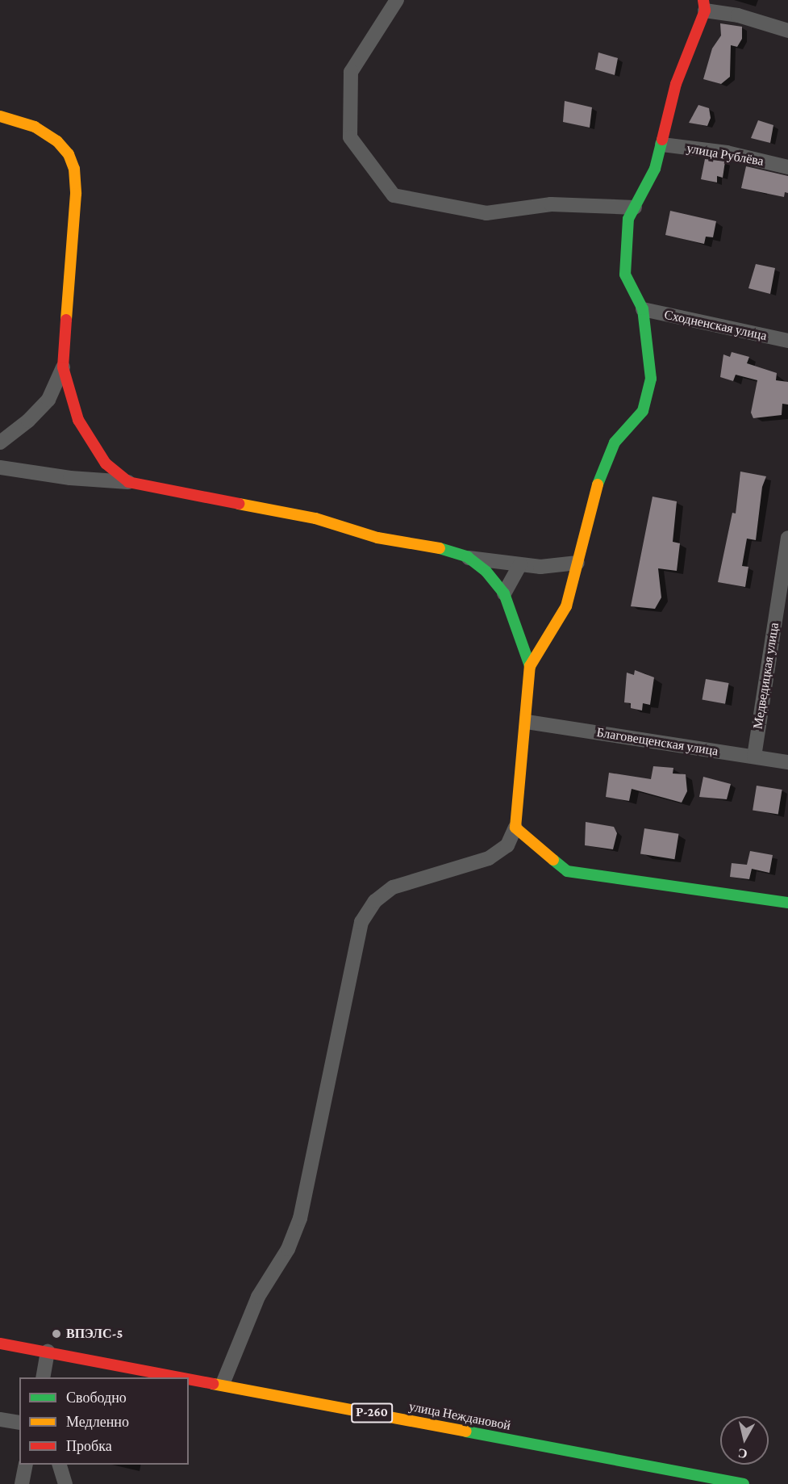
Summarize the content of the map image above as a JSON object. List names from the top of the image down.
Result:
{
  "streets": {
    "main road": ["Р-260", "улица Неждановой"],
    "street": [
      "улица Рублёва",
      "Сходненская улица",
      "Медведицкая улица",
      "Благовещенская улица"
    ]
  },
  "crossings": [
    ["Медведицкая улица", "Благовещенская улица"]
  ],
  "places": ["ВПЭЛС-5"],
  "legend": ["Свободно", "Медленно", "Пробка"],
  "north": "bottom"
}
